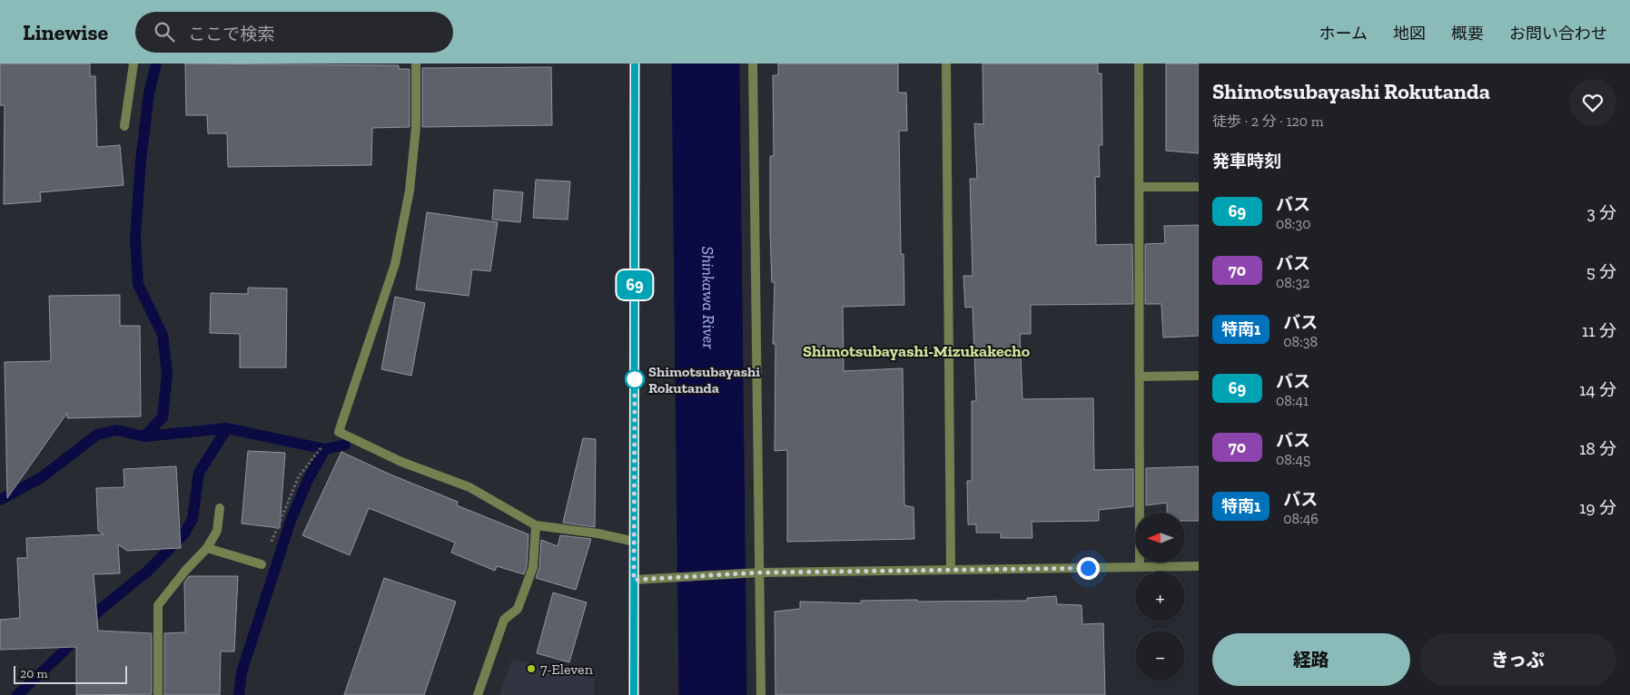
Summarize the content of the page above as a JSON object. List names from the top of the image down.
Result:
{
  "districts": ["Shimotsubayashi-Mizukakecho"],
  "water": ["Shinkawa River"],
  "places": ["Shimotsubayashi Rokutanda", "7-Eleven"],
  "lines": ["bus line 69"],
  "scale_bar": "20 m",
  "north": "left",
  "page": {
    "header": "Linewise",
    "search": "ここで検索",
    "nav": [
      "ホーム",
      "地図",
      "概要",
      "お問い合わせ"
    ],
    "on_map": "69",
    "heading": [
      ["Shimotsubayashi Rokutanda", "徒歩 · 2 分 · 120 m"],
      "発車時刻"
    ],
    "list": [
      {
        "mark": "69",
        "name": "バス",
        "note": "08:30",
        "value": "3 分"
      },
      {
        "mark": "70",
        "name": "バス",
        "note": "08:32",
        "value": "5 分"
      },
      {
        "mark": "特南1",
        "name": "バス",
        "note": "08:38",
        "value": "11 分"
      },
      {
        "mark": "69",
        "name": "バス",
        "note": "08:41",
        "value": "14 分"
      },
      {
        "mark": "70",
        "name": "バス",
        "note": "08:45",
        "value": "18 分"
      },
      {
        "mark": "特南1",
        "name": "バス",
        "note": "08:46",
        "value": "19 分"
      }
    ],
    "map_buttons": ["+", "−"],
    "buttons": ["経路", "きっぷ"],
    "scale": "20 m"
  }
}
